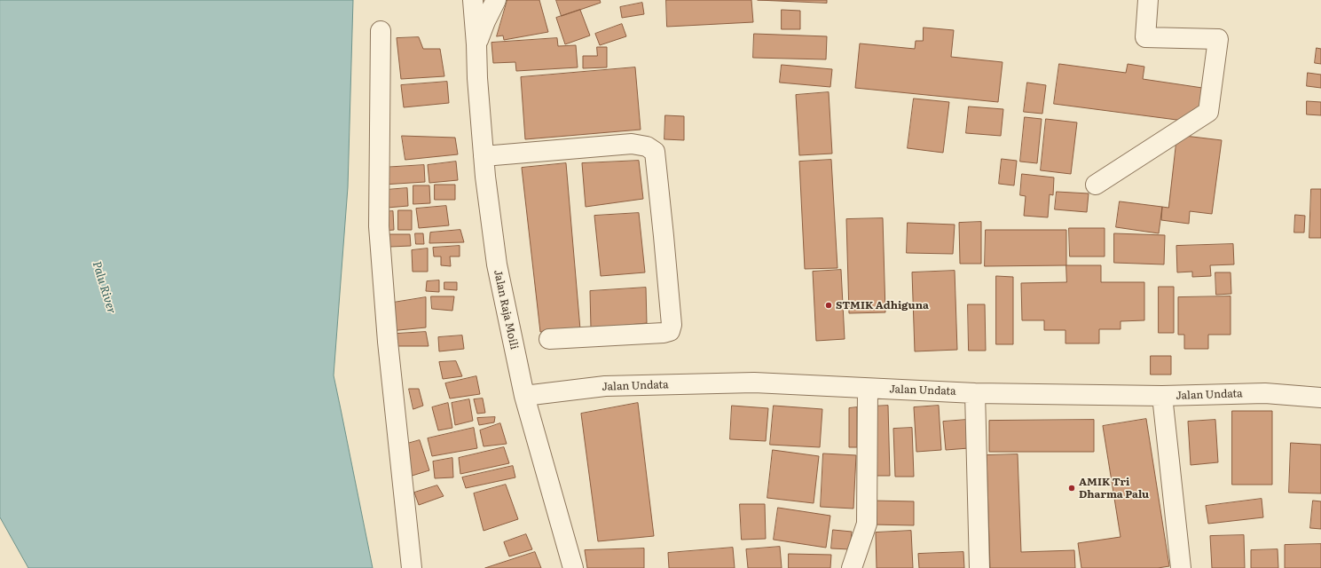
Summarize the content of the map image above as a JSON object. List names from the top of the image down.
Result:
{
  "streets": {
    "street": ["Jalan Raja Moili", "Jalan Undata"]
  },
  "crossings": [
    ["Jalan Raja Moili", "Jalan Undata"]
  ],
  "water": ["Palu River"],
  "places": ["STMIK Adhiguna", "AMIK Tri Dharma Palu"]
}
